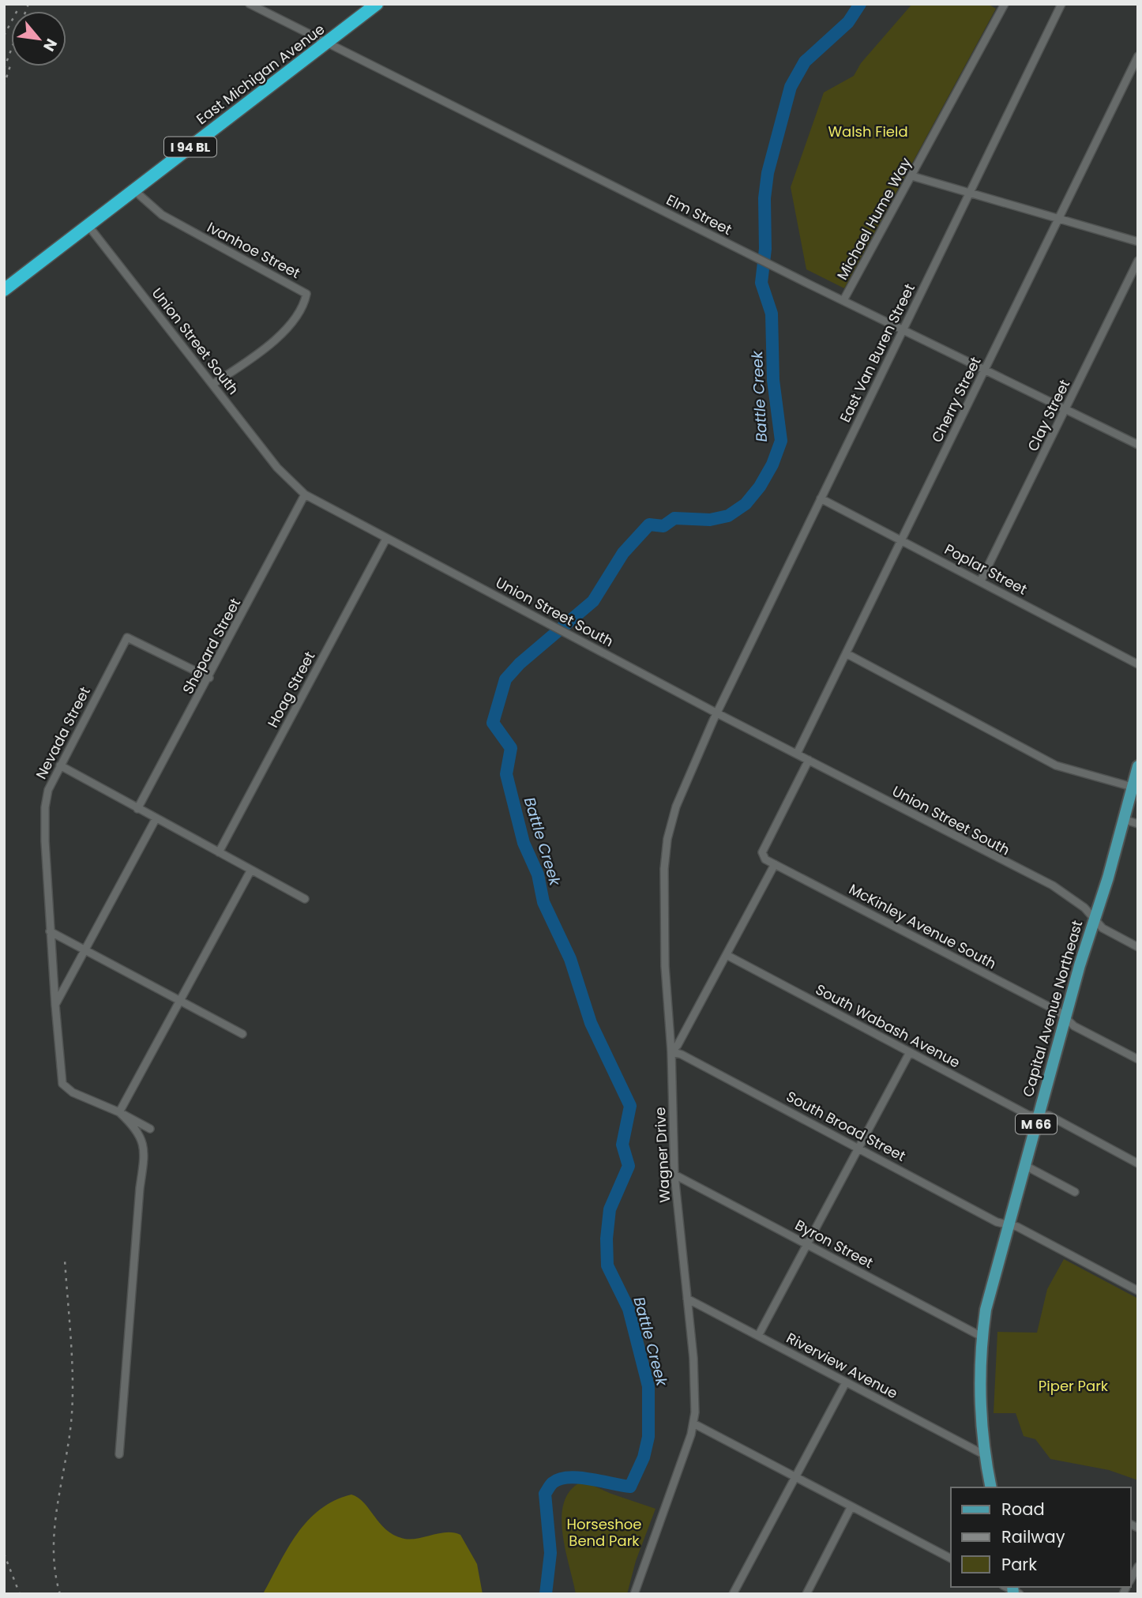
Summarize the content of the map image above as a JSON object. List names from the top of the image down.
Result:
{
  "streets": {
    "highway": ["East Michigan Avenue", "I 94 BL"],
    "main road": ["Capital Avenue Northeast", "M 66"],
    "street": [
      "Elm Street",
      "Michael Hume Way",
      "Ivanhoe Street",
      "Union Street South",
      "East Van Buren Street",
      "Cherry Street",
      "Clay Street",
      "Poplar Street",
      "Shepard Street",
      "Hoag Street",
      "Nevada Street",
      "McKinley Avenue South",
      "South Wabash Avenue",
      "South Broad Street",
      "Wagner Drive",
      "Byron Street",
      "Riverview Avenue"
    ]
  },
  "crossings": [
    ["East Michigan Avenue", "Elm Street"],
    ["East Michigan Avenue", "Ivanhoe Street"],
    ["East Michigan Avenue", "Union Street South"],
    ["Elm Street", "Michael Hume Way"],
    ["Elm Street", "East Van Buren Street"],
    ["Elm Street", "Cherry Street"],
    ["Elm Street", "Clay Street"],
    ["Ivanhoe Street", "Union Street South"],
    ["Union Street South", "East Van Buren Street"],
    ["Union Street South", "Cherry Street"],
    ["Union Street South", "Shepard Street"],
    ["Union Street South", "Hoag Street"],
    ["Union Street South", "McKinley Avenue South"],
    ["Union Street South", "Capital Avenue Northeast"],
    ["Union Street South", "Wagner Drive"],
    ["East Van Buren Street", "Poplar Street"],
    ["East Van Buren Street", "Wagner Drive"],
    ["Cherry Street", "Poplar Street"],
    ["Clay Street", "Poplar Street"],
    ["Shepard Street", "Nevada Street"],
    ["McKinley Avenue South", "Capital Avenue Northeast"],
    ["Capital Avenue Northeast", "South Wabash Avenue"],
    ["Capital Avenue Northeast", "South Broad Street"],
    ["Capital Avenue Northeast", "Byron Street"],
    ["Capital Avenue Northeast", "Riverview Avenue"],
    ["South Broad Street", "Wagner Drive"],
    ["Wagner Drive", "Byron Street"],
    ["Wagner Drive", "Riverview Avenue"]
  ],
  "water": ["Battle Creek"],
  "parks": ["Walsh Field", "Piper Park", "Horseshoe Bend Park"],
  "legend": ["Road", "Railway", "Park"],
  "north": "bottom right"
}
